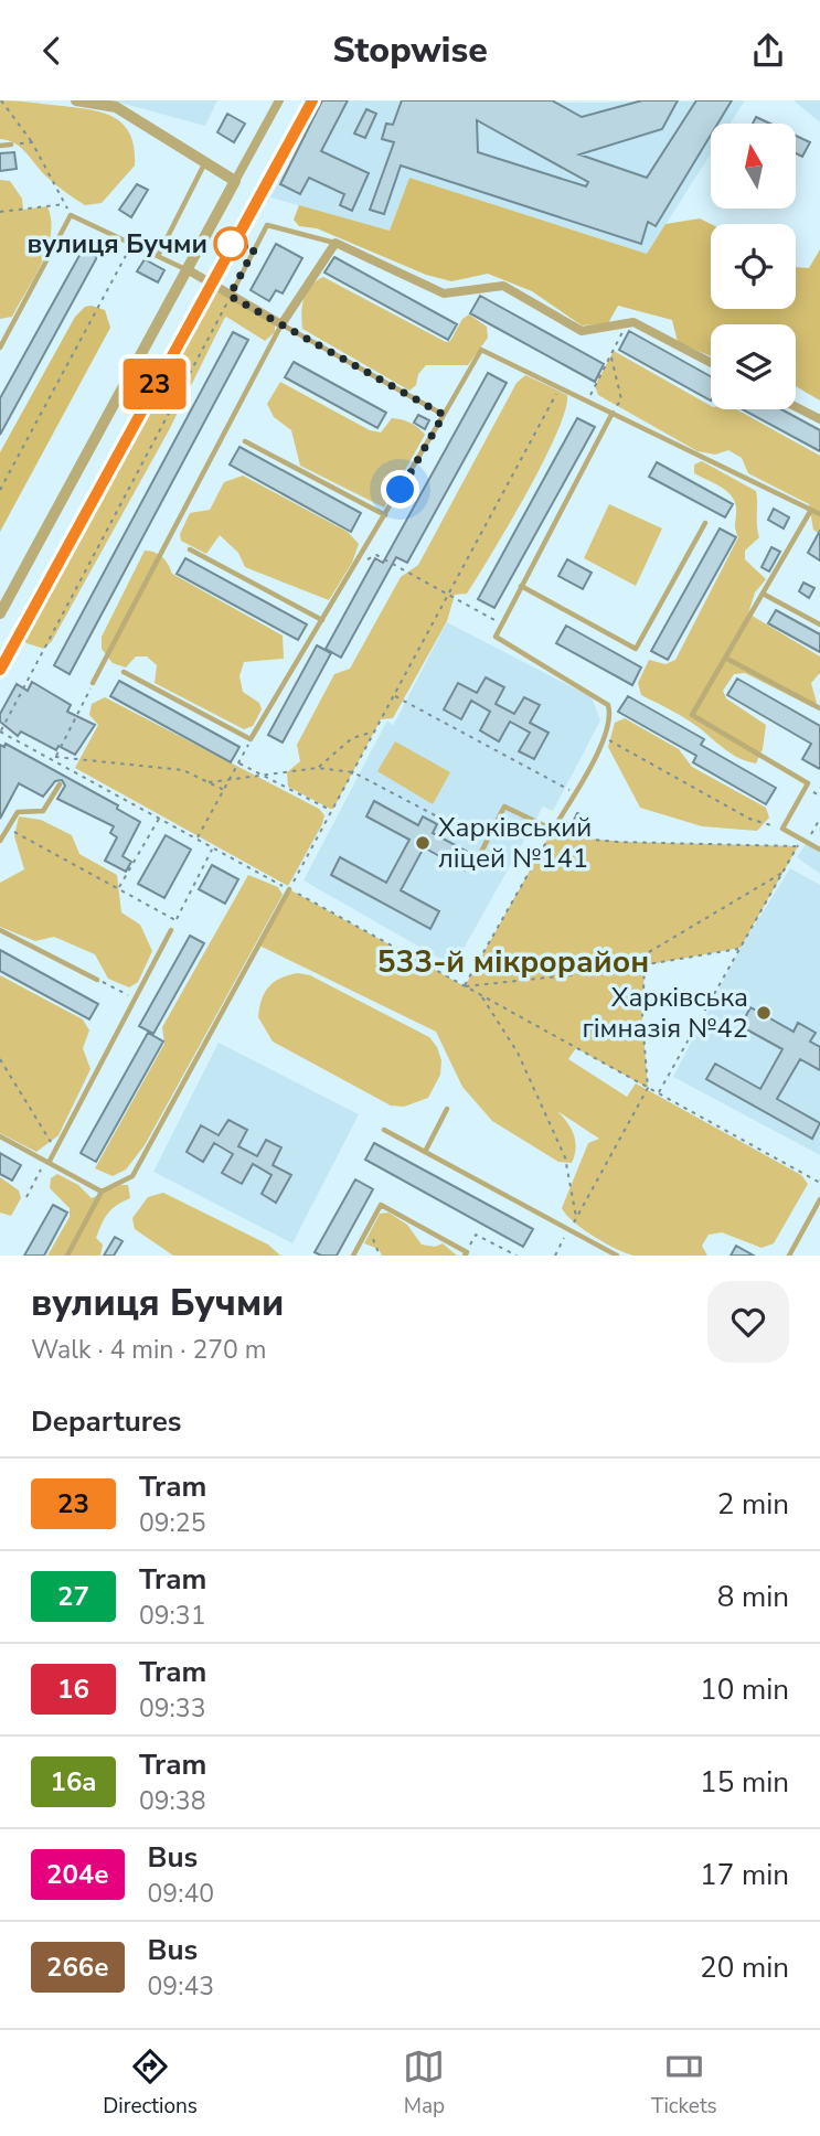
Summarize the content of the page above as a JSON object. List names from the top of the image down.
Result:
{
  "districts": ["533-й мікрорайон"],
  "places": ["вулиця Бучми", "Харківський ліцей №141", "Харківська гімназія №42"],
  "lines": ["tram line 23"],
  "north": "top",
  "page": {
    "header": "Stopwise",
    "on_map": "23",
    "heading": [
      ["вулиця Бучми", "Walk · 4 min · 270 m"],
      "Departures"
    ],
    "list": [
      {
        "mark": "23",
        "name": "Tram",
        "note": "09:25",
        "value": "2 min"
      },
      {
        "mark": "27",
        "name": "Tram",
        "note": "09:31",
        "value": "8 min"
      },
      {
        "mark": "16",
        "name": "Tram",
        "note": "09:33",
        "value": "10 min"
      },
      {
        "mark": "16a",
        "name": "Tram",
        "note": "09:38",
        "value": "15 min"
      },
      {
        "mark": "204е",
        "name": "Bus",
        "note": "09:40",
        "value": "17 min"
      },
      {
        "mark": "266е",
        "name": "Bus",
        "note": "09:43",
        "value": "20 min"
      }
    ],
    "tabs": ["Directions", "Map", "Tickets"]
  }
}
